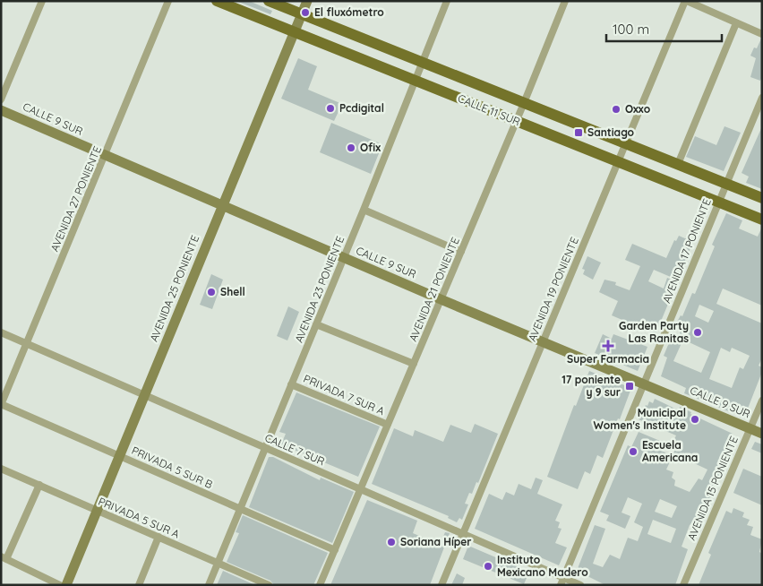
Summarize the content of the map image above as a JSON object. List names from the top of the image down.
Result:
{
  "streets": {
    "main road": ["CALLE 11 SUR"],
    "street": [
      "CALLE 9 SUR",
      "AVENIDA 27 PONIENTE",
      "AVENIDA 17 PONIENTE",
      "AVENIDA 25 PONIENTE",
      "AVENIDA 23 PONIENTE",
      "AVENIDA 21 PONIENTE",
      "AVENIDA 19 PONIENTE",
      "PRIVADA 7 SUR A",
      "CALLE 7 SUR",
      "PRIVADA 5 SUR B",
      "AVENIDA 15 PONIENTE",
      "PRIVADA 5 SUR A"
    ]
  },
  "crossings": [
    ["CALLE 11 SUR", "AVENIDA 17 PONIENTE"],
    ["CALLE 11 SUR", "AVENIDA 25 PONIENTE"],
    ["CALLE 11 SUR", "AVENIDA 23 PONIENTE"],
    ["CALLE 11 SUR", "AVENIDA 21 PONIENTE"],
    ["CALLE 11 SUR", "AVENIDA 19 PONIENTE"],
    ["CALLE 9 SUR", "AVENIDA 27 PONIENTE"],
    ["CALLE 9 SUR", "AVENIDA 17 PONIENTE"],
    ["CALLE 9 SUR", "AVENIDA 25 PONIENTE"],
    ["CALLE 9 SUR", "AVENIDA 23 PONIENTE"],
    ["CALLE 9 SUR", "AVENIDA 21 PONIENTE"],
    ["CALLE 9 SUR", "AVENIDA 19 PONIENTE"],
    ["CALLE 9 SUR", "AVENIDA 15 PONIENTE"],
    ["AVENIDA 27 PONIENTE", "CALLE 7 SUR"],
    ["AVENIDA 27 PONIENTE", "PRIVADA 5 SUR B"],
    ["AVENIDA 17 PONIENTE", "CALLE 7 SUR"],
    ["AVENIDA 25 PONIENTE", "CALLE 7 SUR"],
    ["AVENIDA 25 PONIENTE", "PRIVADA 5 SUR B"],
    ["AVENIDA 25 PONIENTE", "PRIVADA 5 SUR A"],
    ["AVENIDA 23 PONIENTE", "PRIVADA 7 SUR A"],
    ["AVENIDA 23 PONIENTE", "CALLE 7 SUR"],
    ["AVENIDA 23 PONIENTE", "PRIVADA 5 SUR B"],
    ["AVENIDA 23 PONIENTE", "PRIVADA 5 SUR A"],
    ["AVENIDA 21 PONIENTE", "PRIVADA 7 SUR A"],
    ["AVENIDA 21 PONIENTE", "CALLE 7 SUR"],
    ["AVENIDA 21 PONIENTE", "PRIVADA 5 SUR B"],
    ["AVENIDA 19 PONIENTE", "CALLE 7 SUR"]
  ],
  "places": {
    "other": [
      "El fluxómetro",
      "Pcdigital",
      "Oxxo",
      "Ofix",
      "Shell",
      "Garden Party Las Ranitas",
      "Municipal Women's Institute",
      "Escuela Americana",
      "Soriana Híper",
      "Instituto Mexicano Madero"
    ],
    "transit": ["Santiago", "17 poniente y 9 sur"],
    "health": ["Super Farmacia"]
  },
  "scale_bar": "100 m"
}
